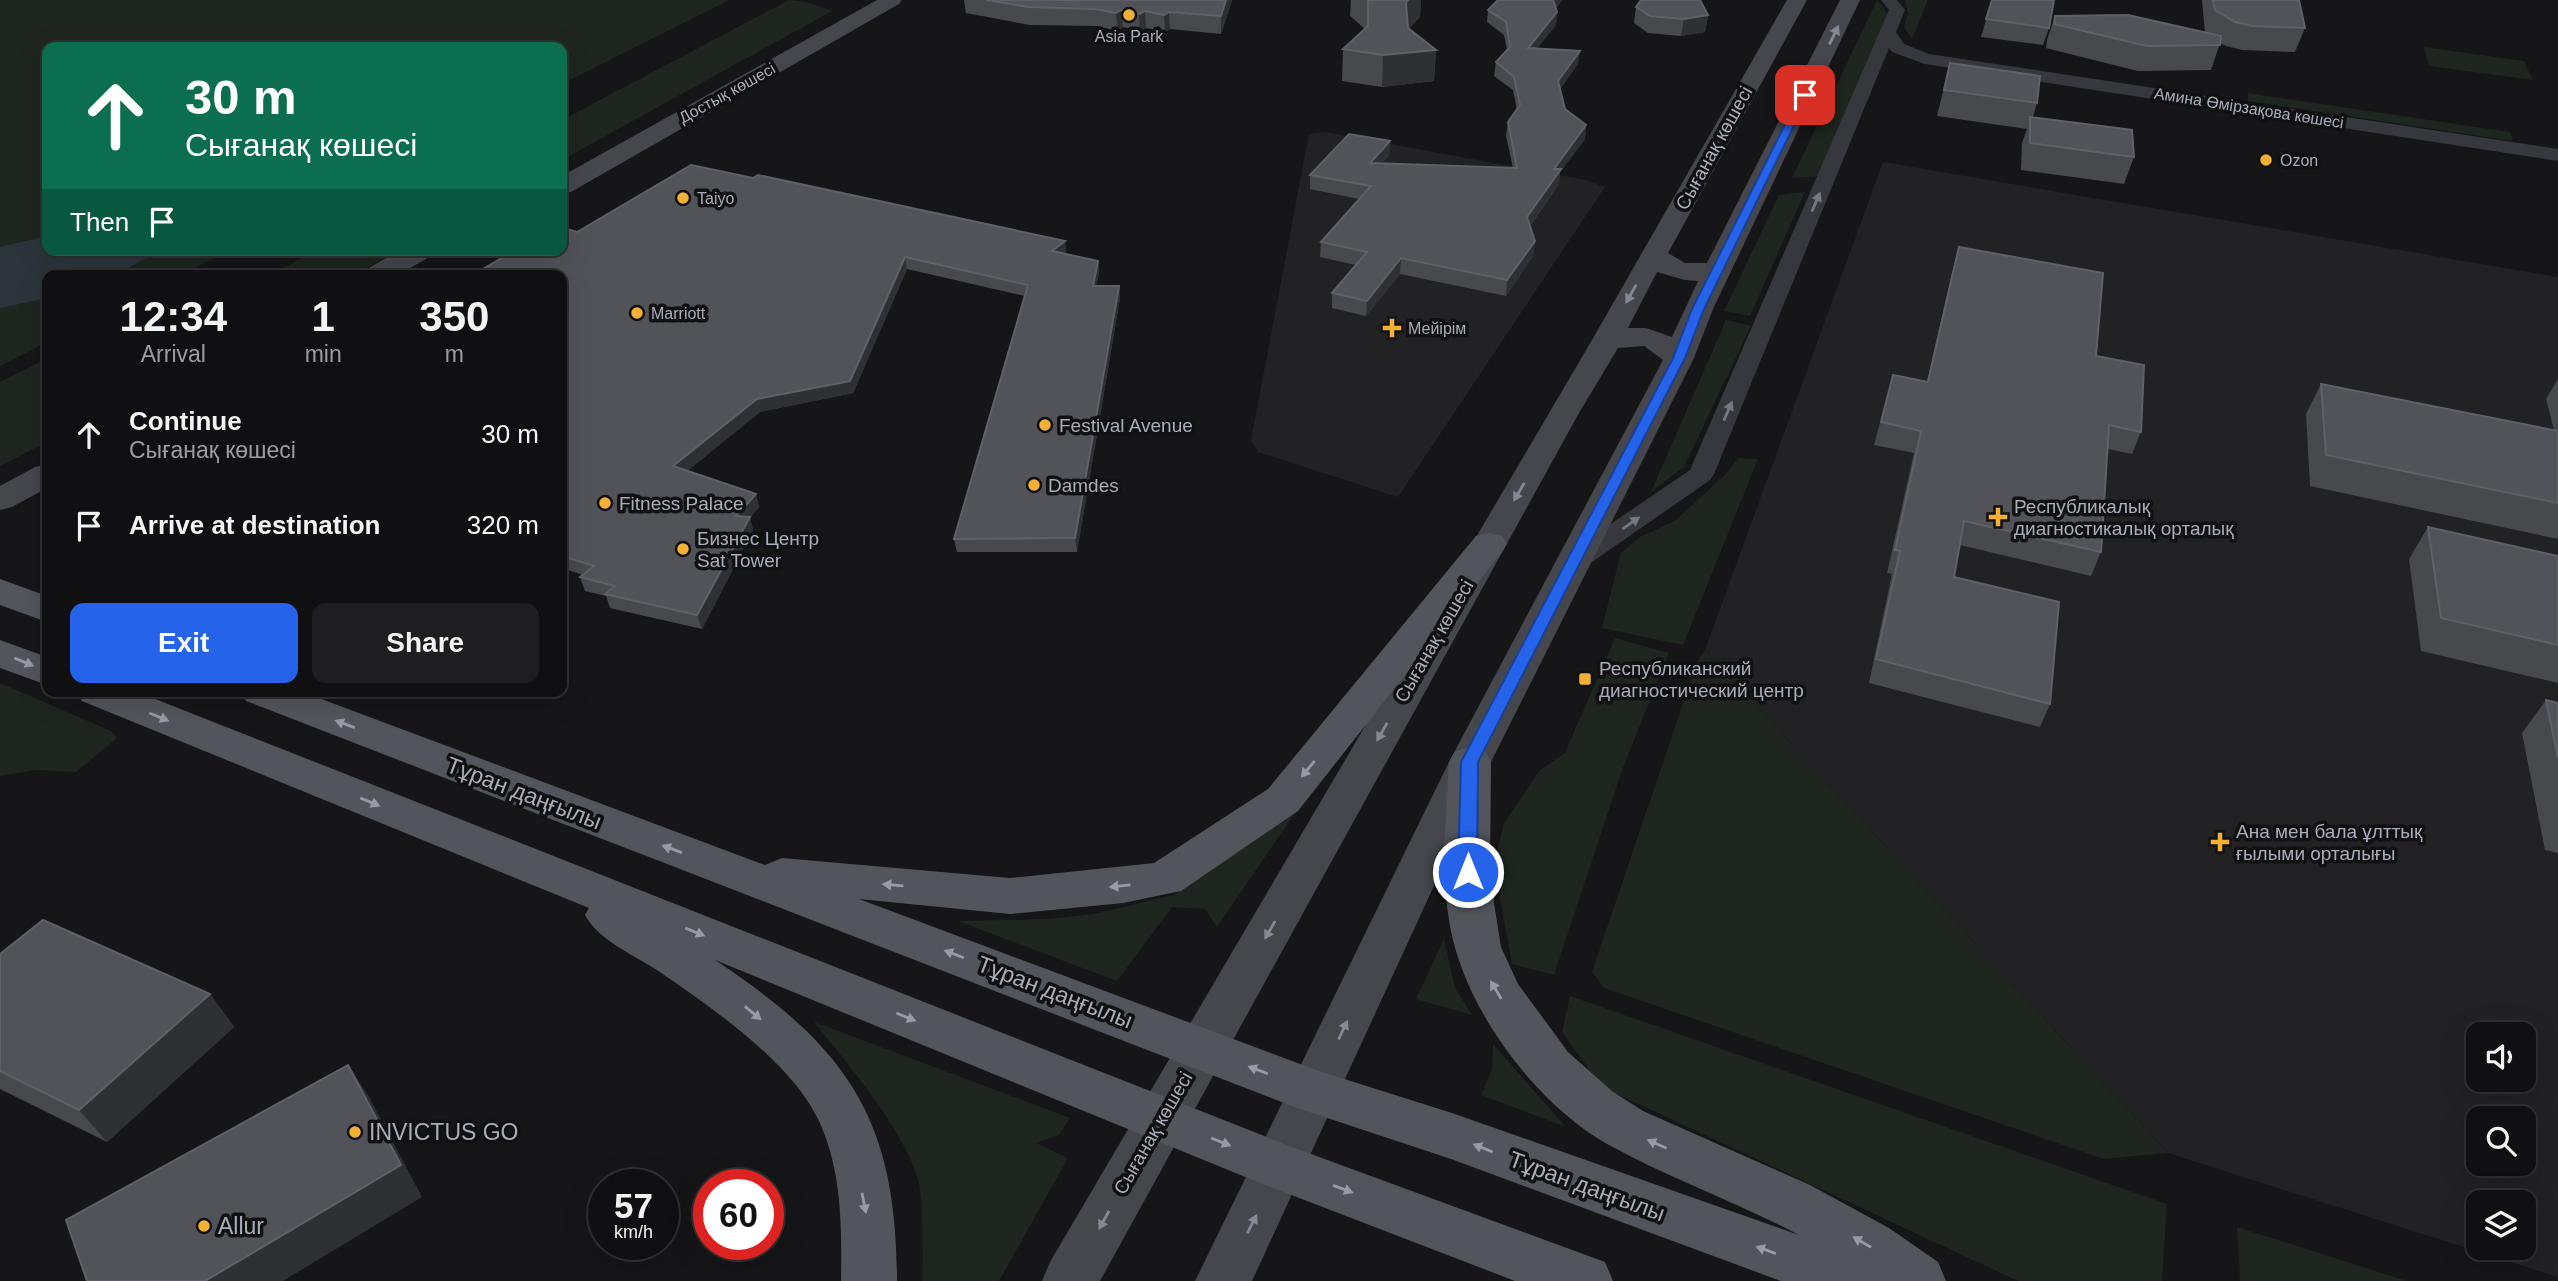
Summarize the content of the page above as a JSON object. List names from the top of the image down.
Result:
{
  "streets": {
    "main road": ["Достық көшесі", "Сығанақ көшесі", "Тұран даңғылы"],
    "street": ["Амина Өмірзақова көшесі"]
  },
  "crossings": [
    ["Сығанақ көшесі", "Тұран даңғылы"]
  ],
  "places": {
    "other": [
      "Asia Park",
      "Ozon",
      "Taiyo",
      "Marriott",
      "Festival Avenue",
      "Damdes",
      "Fitness Palace",
      "Бизнес Центр Sat Tower",
      "INVICTUS GO",
      "Allur"
    ],
    "health": ["Мейірім", "Республикалық диагностикалық орталық", "Ана мен бала ұлттық ғылыми орталығы"],
    "transit": ["Республиканский диагностический центр"]
  },
  "page": {
    "turn": ["30 m", "Сығанақ көшесі"],
    "then": "Then",
    "eta": [
      "12:34",
      "Arrival",
      "1",
      "min",
      "350",
      "m"
    ],
    "list": [
      {
        "name": "Continue",
        "note": "Сығанақ көшесі",
        "value": "30 m"
      },
      {
        "name": "Arrive at destination",
        "value": "320 m"
      }
    ],
    "buttons": ["Exit", "Share"],
    "speed": "57 km/h",
    "limit": "60"
  }
}
